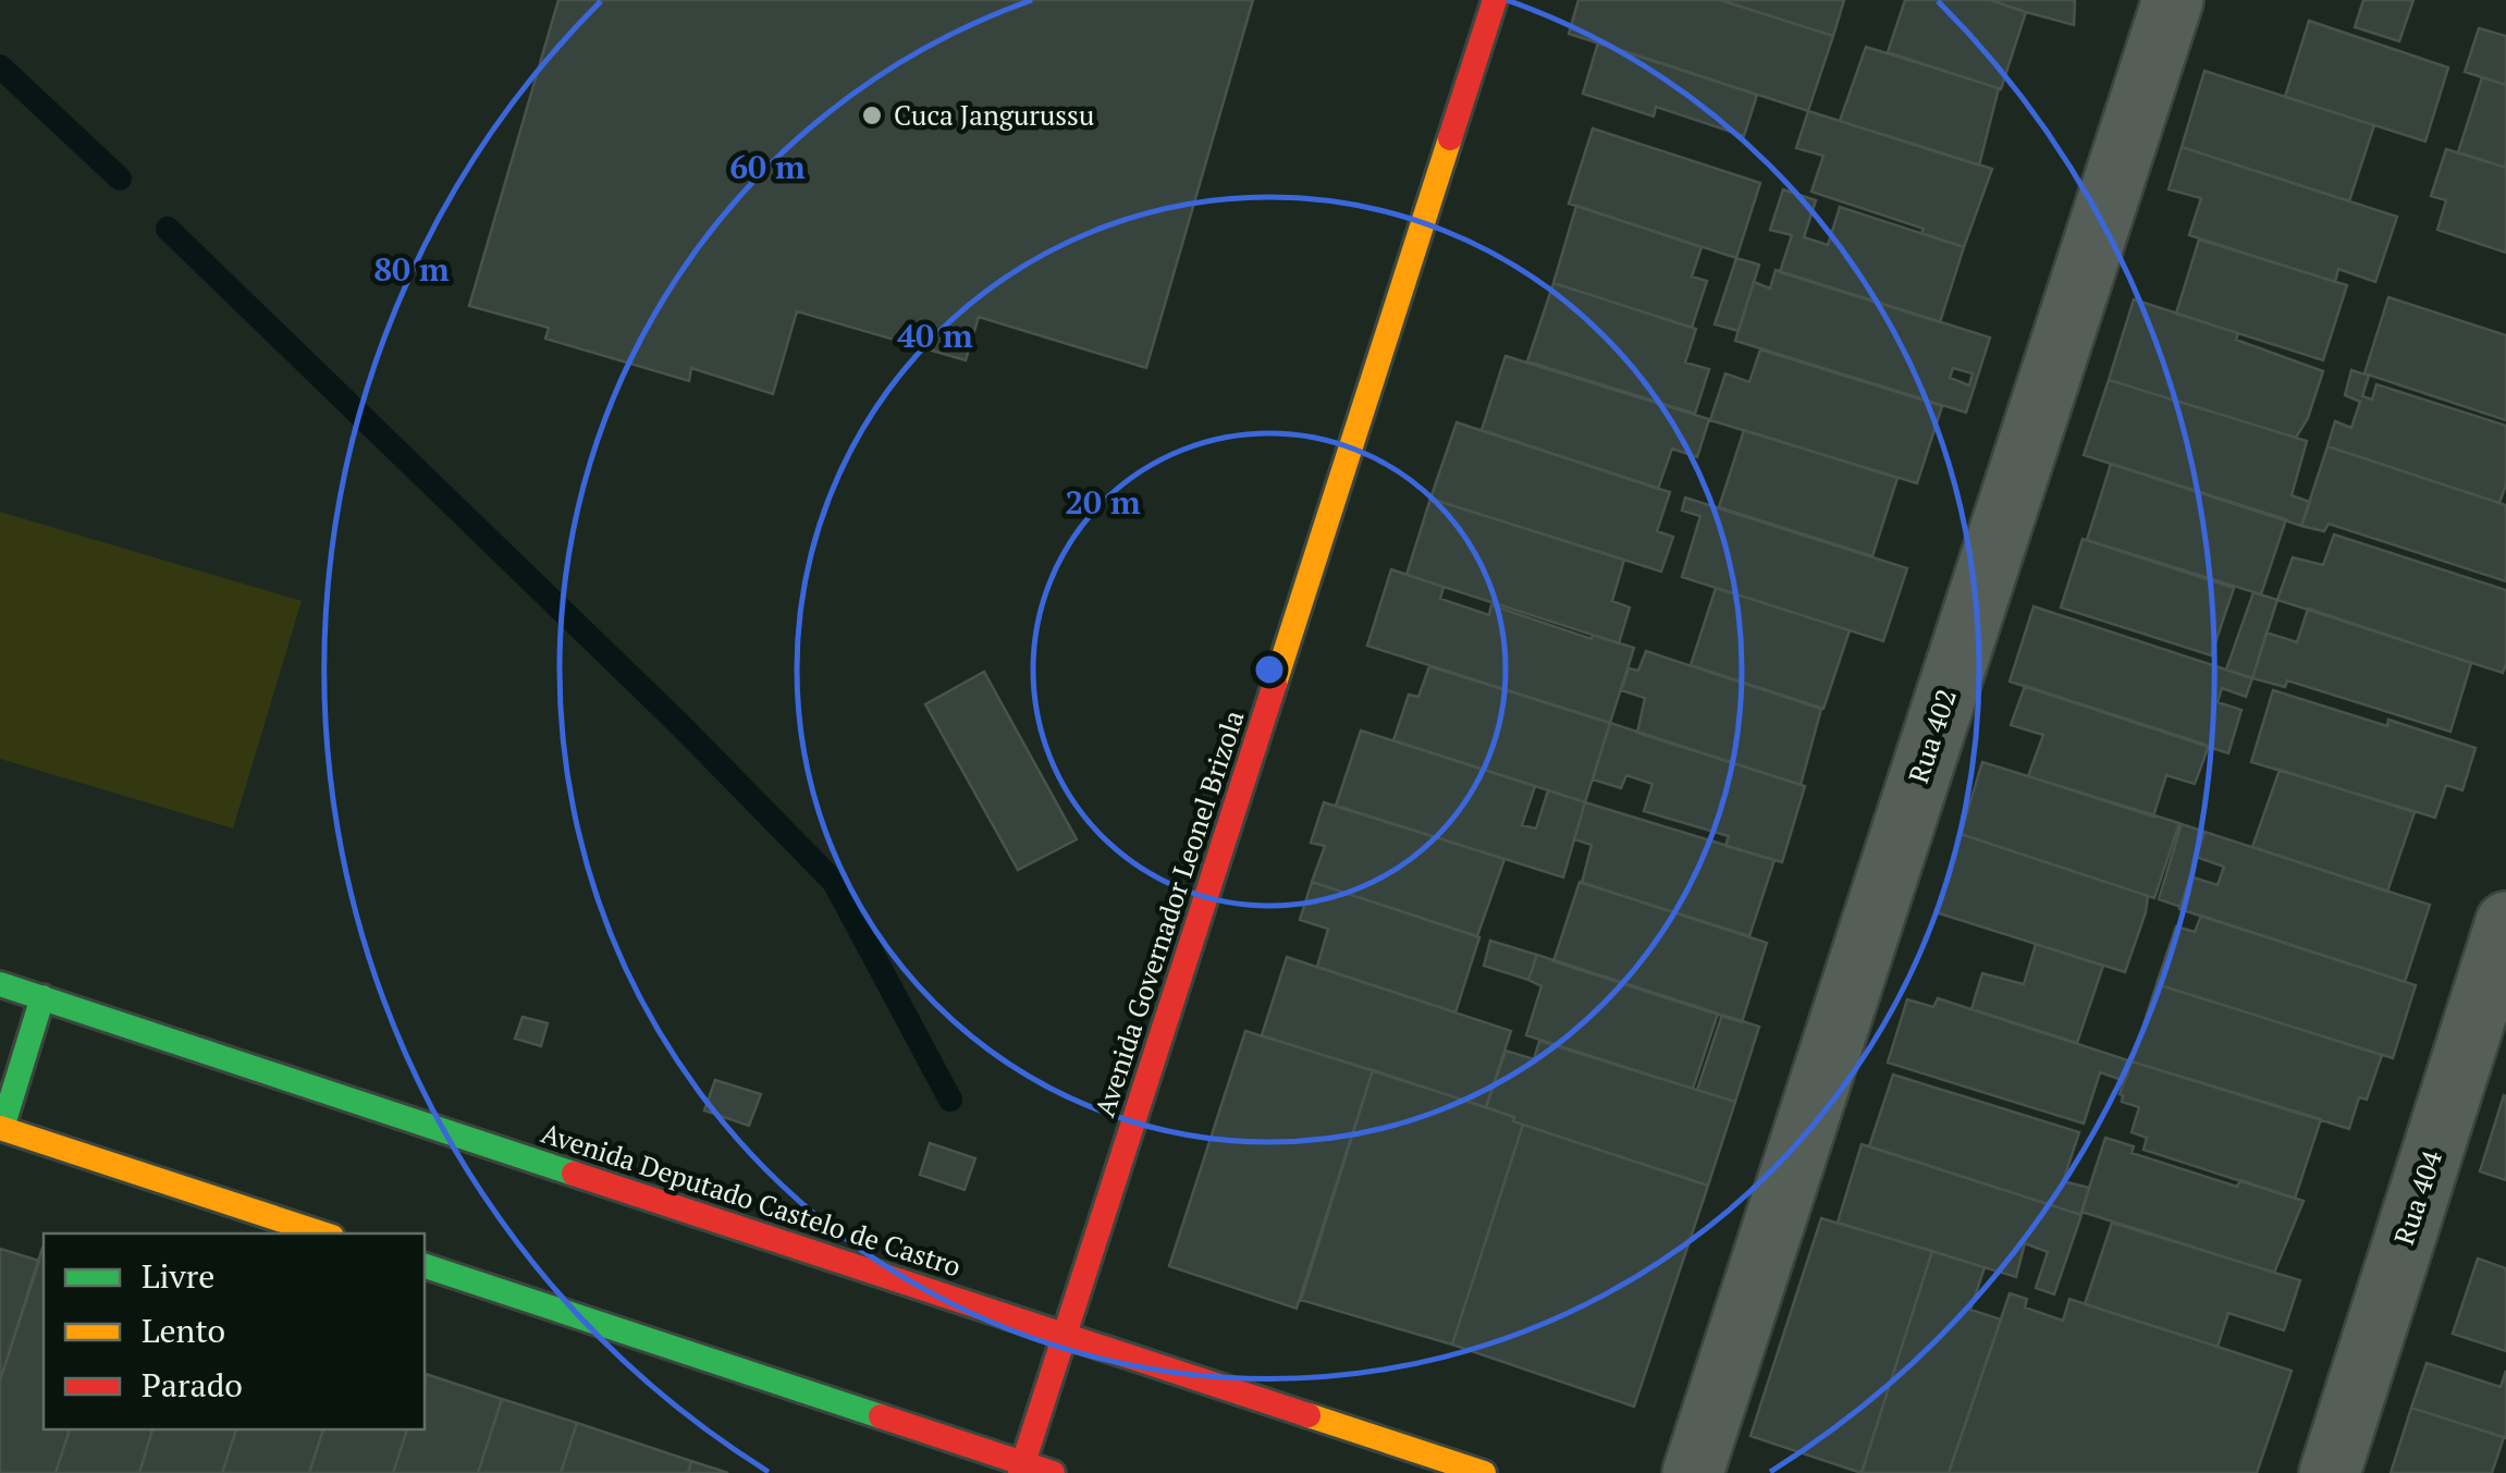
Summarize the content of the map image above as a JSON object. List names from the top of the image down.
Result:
{
  "streets": {
    "main road": ["Avenida Governador Leonel Brizola", "Avenida Deputado Castelo de Castro"],
    "street": ["Rua 402", "Rua 404"]
  },
  "crossings": [
    ["Avenida Governador Leonel Brizola", "Avenida Deputado Castelo de Castro"]
  ],
  "places": ["Cuca Jangurussu"],
  "legend": ["Livre", "Lento", "Parado"],
  "rings": [
    "60 m",
    "80 m",
    "40 m",
    "20 m"
  ]
}
